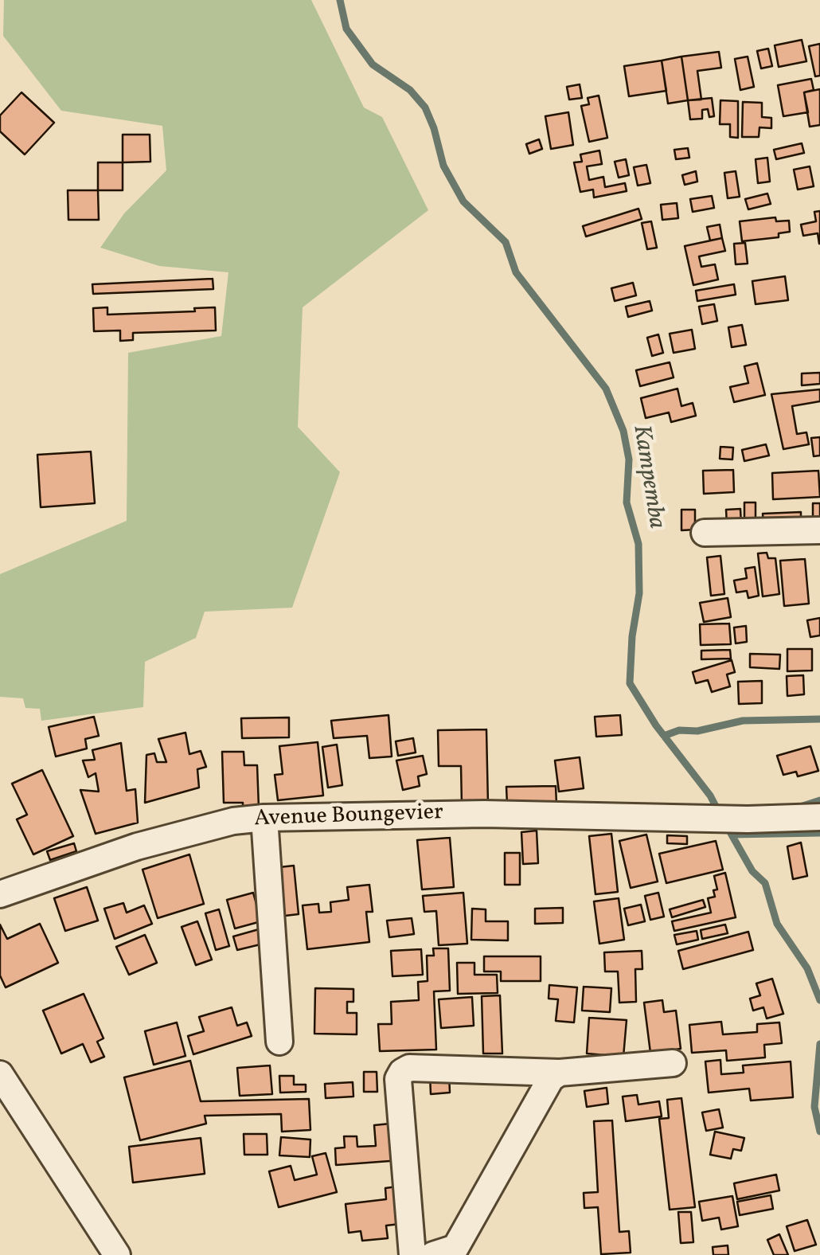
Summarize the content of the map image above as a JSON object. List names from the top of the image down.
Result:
{
  "streets": {
    "street": ["Avenue Boungevier"]
  },
  "water": ["Kampemba"]
}
